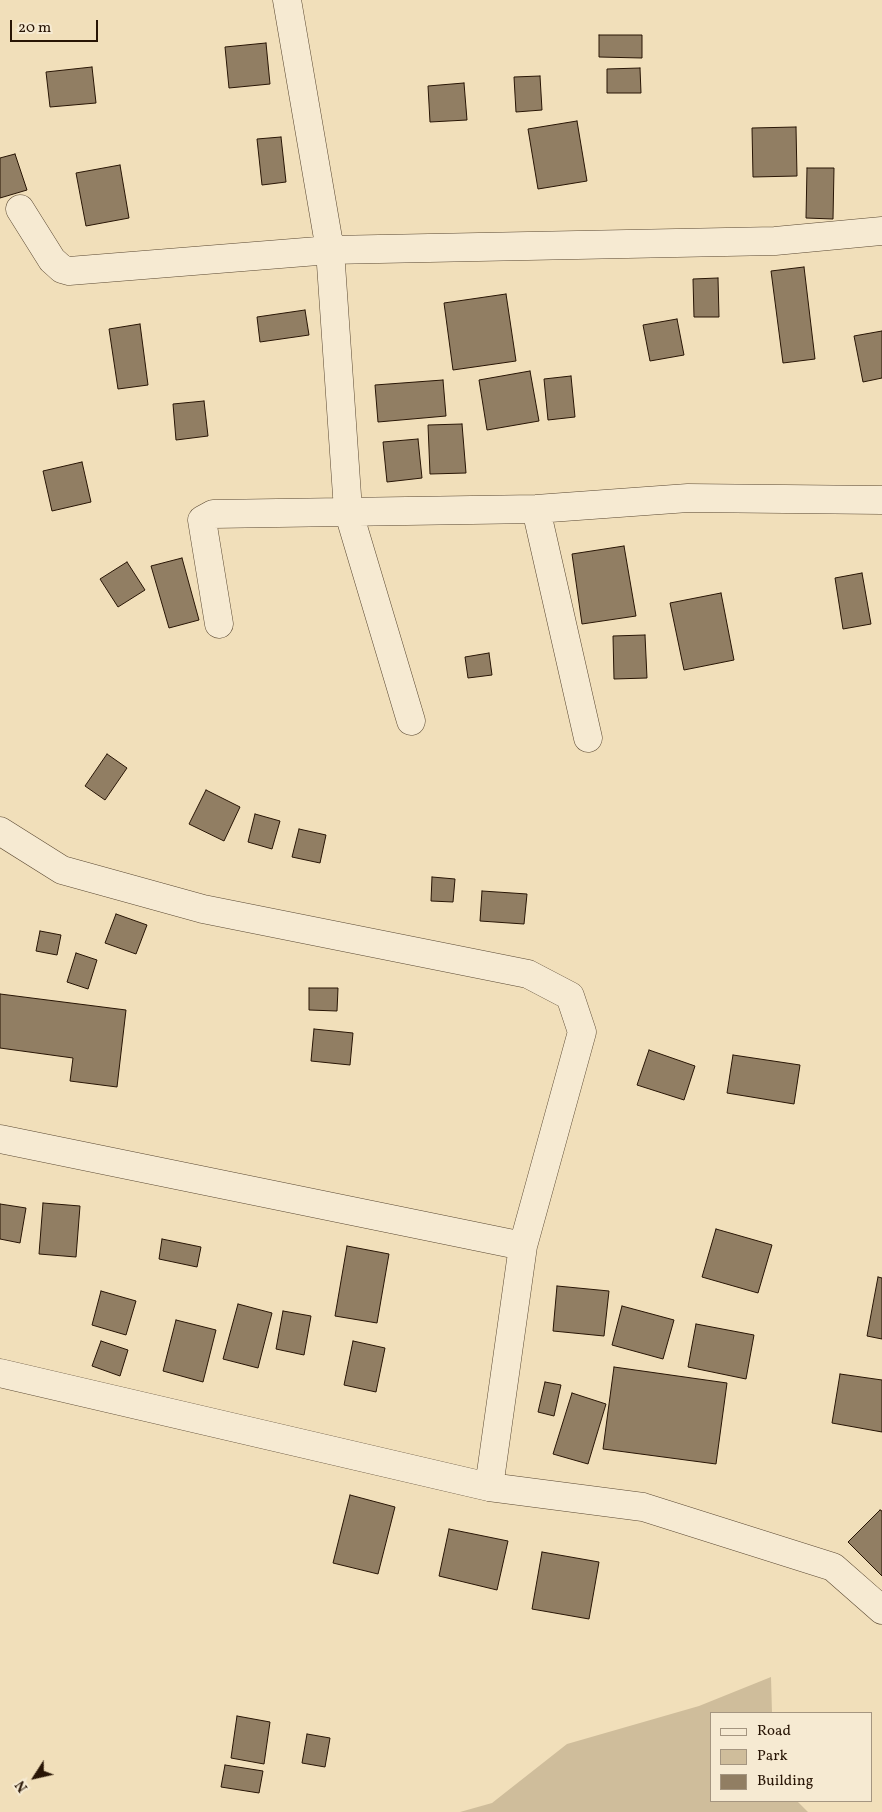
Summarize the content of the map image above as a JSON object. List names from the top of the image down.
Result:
{
  "legend": ["Road", "Park", "Building"],
  "scale_bar": "20 m",
  "north": "bottom left"
}
